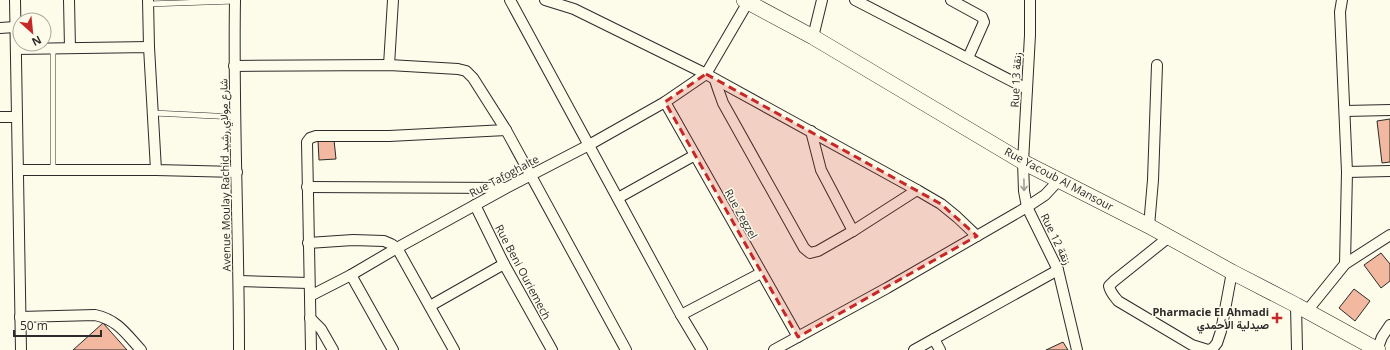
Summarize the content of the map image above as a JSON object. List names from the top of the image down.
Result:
{
  "streets": {
    "street": [
      "Rue 13 زنقة",
      "Avenue Moulay Rachid شارع مولاي رشيد",
      "Rue Tafoghalte",
      "Rue Yacoub Al Mansour",
      "Rue Zegzel",
      "Rue 12 زنقة",
      "Rue Beni Ouriemech"
    ]
  },
  "crossings": [
    ["Rue 13 زنقة", "Rue Yacoub Al Mansour"],
    ["Rue 13 زنقة", "Rue 12 زنقة"],
    ["Rue Tafoghalte", "Rue Zegzel"],
    ["Rue Tafoghalte", "Rue Beni Ouriemech"],
    ["Rue Yacoub Al Mansour", "Rue 12 زنقة"]
  ],
  "places": {
    "health": ["Pharmacie El Ahmadi صيدلية الأحمدي"]
  },
  "scale_bar": "50 m",
  "north": "bottom right"
}
